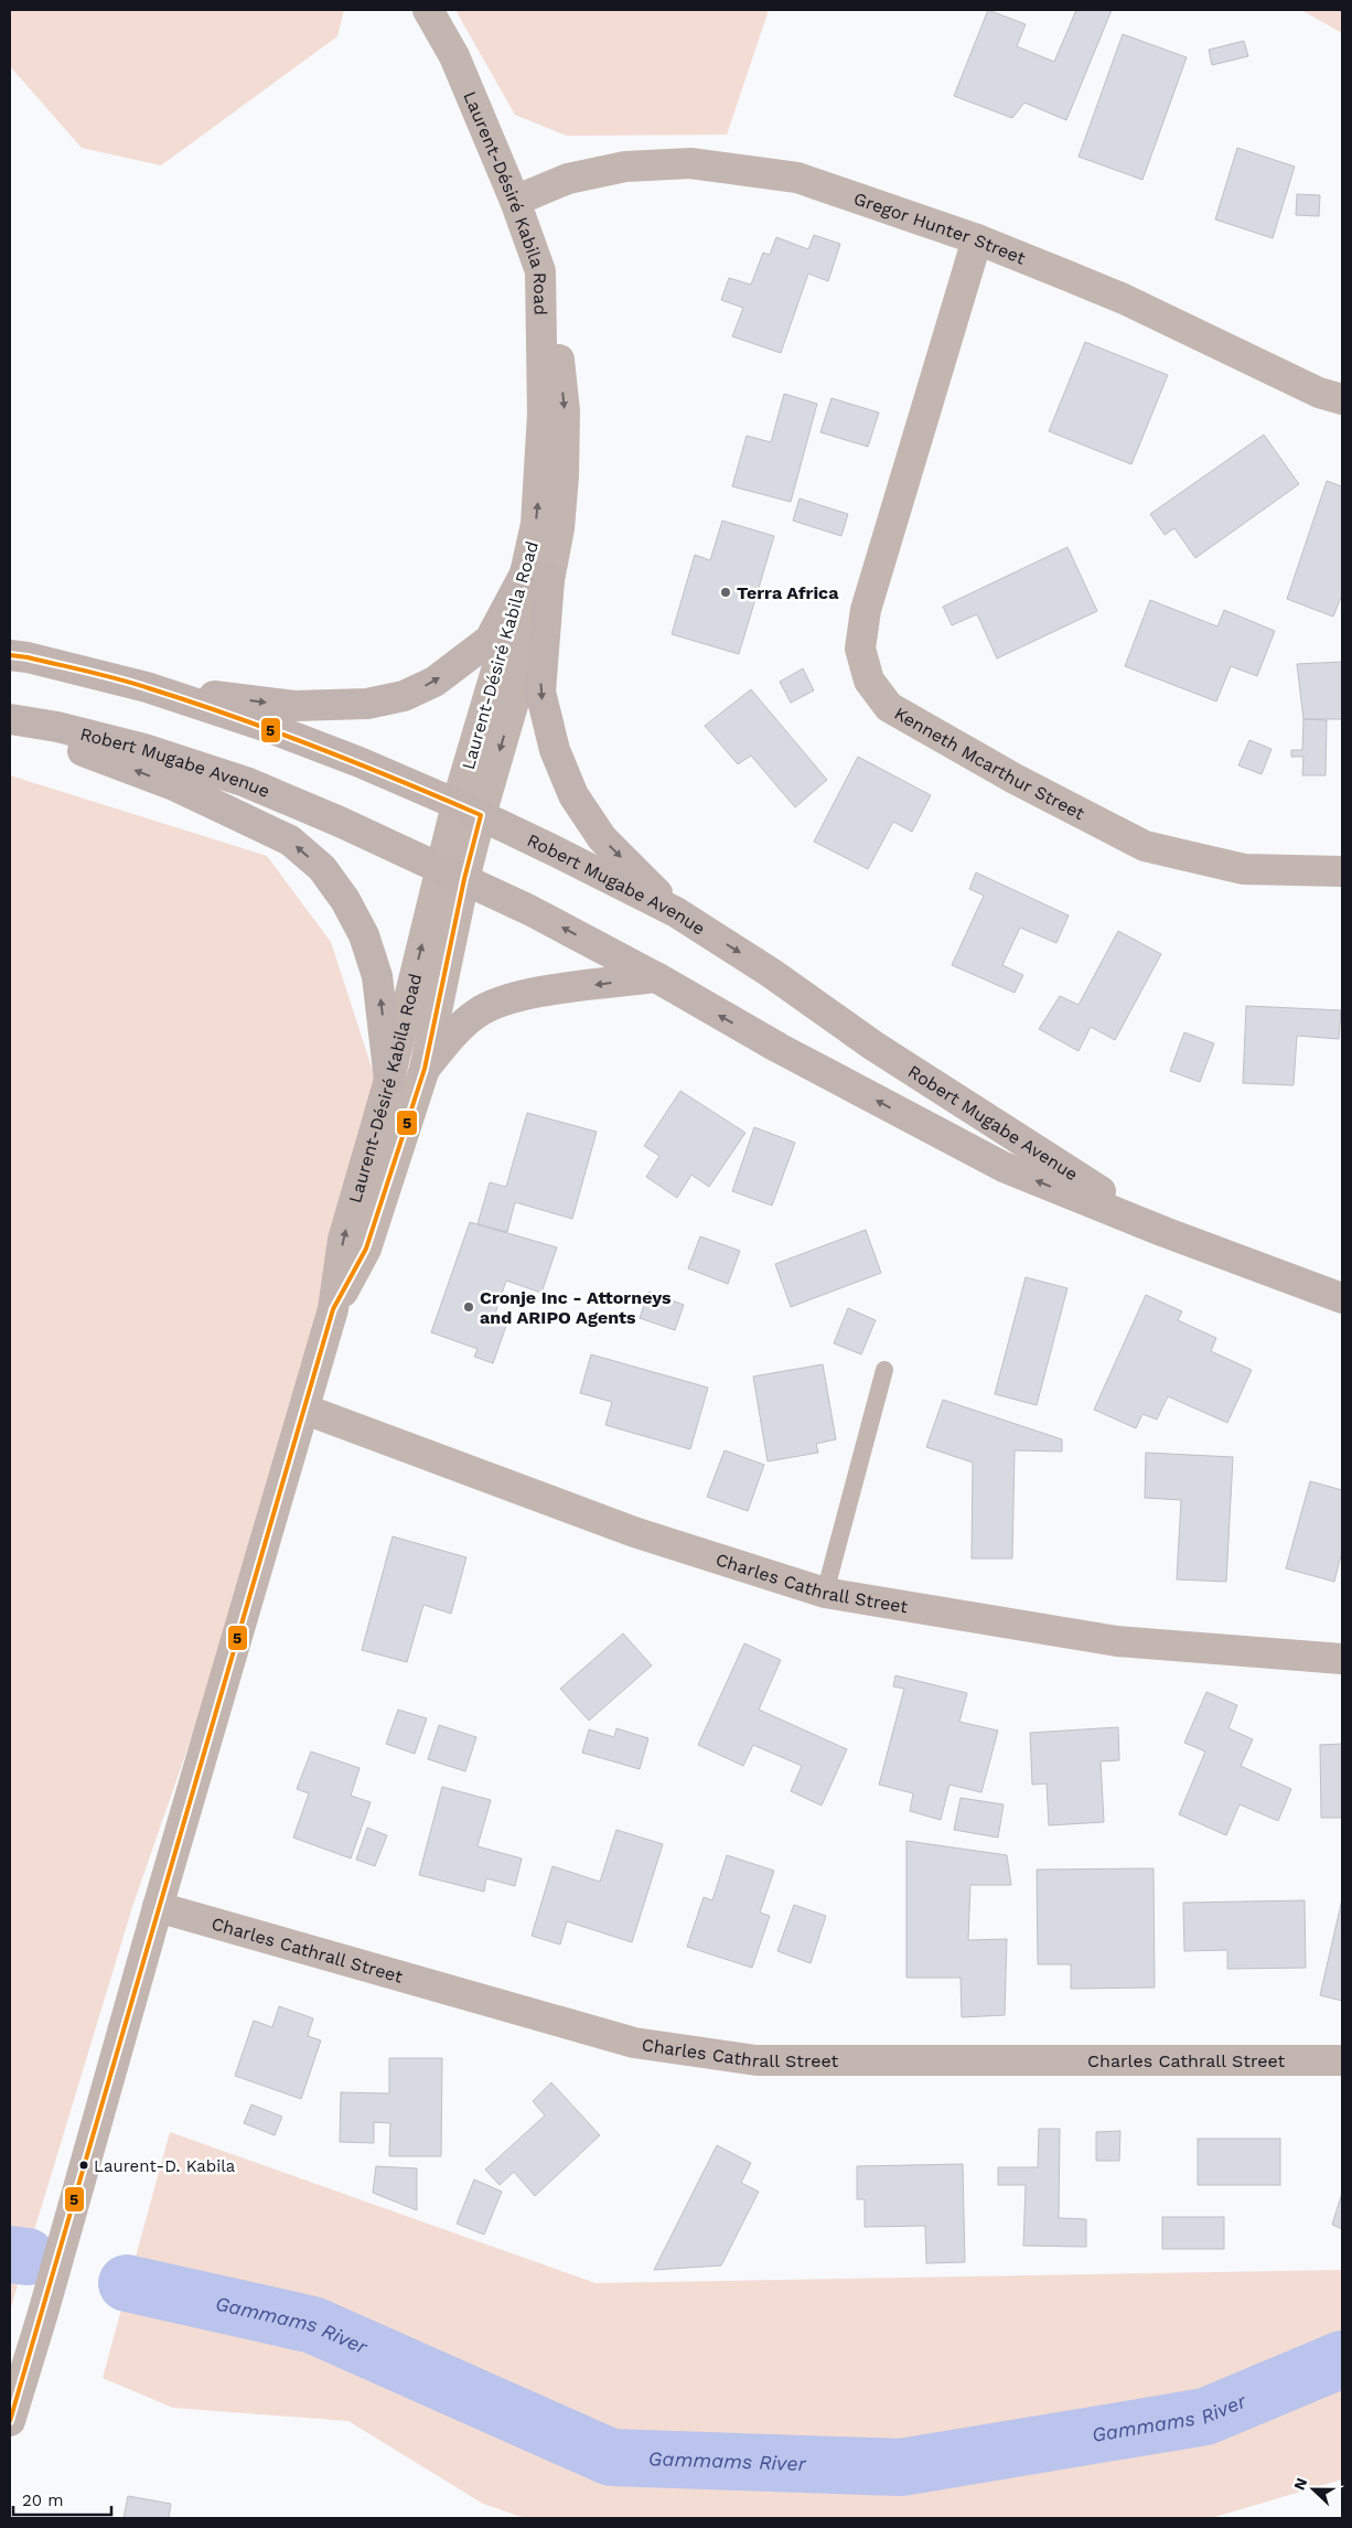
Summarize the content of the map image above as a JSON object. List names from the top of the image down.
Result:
{
  "streets": {
    "main road": ["Robert Mugabe Avenue"],
    "street": [
      "Laurent-Désiré Kabila Road",
      "Gregor Hunter Street",
      "Kenneth Mcarthur Street",
      "Charles Cathrall Street"
    ]
  },
  "crossings": [
    ["Laurent-Désiré Kabila Road", "Gregor Hunter Street"],
    ["Laurent-Désiré Kabila Road", "Robert Mugabe Avenue"],
    ["Laurent-Désiré Kabila Road", "Charles Cathrall Street"],
    ["Gregor Hunter Street", "Kenneth Mcarthur Street"]
  ],
  "water": ["Gammams River"],
  "places": ["Terra Africa", "Cronje Inc - Attorneys and ARIPO Agents", "Laurent-D. Kabila"],
  "lines": ["transit line 5"],
  "scale_bar": "20 m",
  "north": "left"
}
